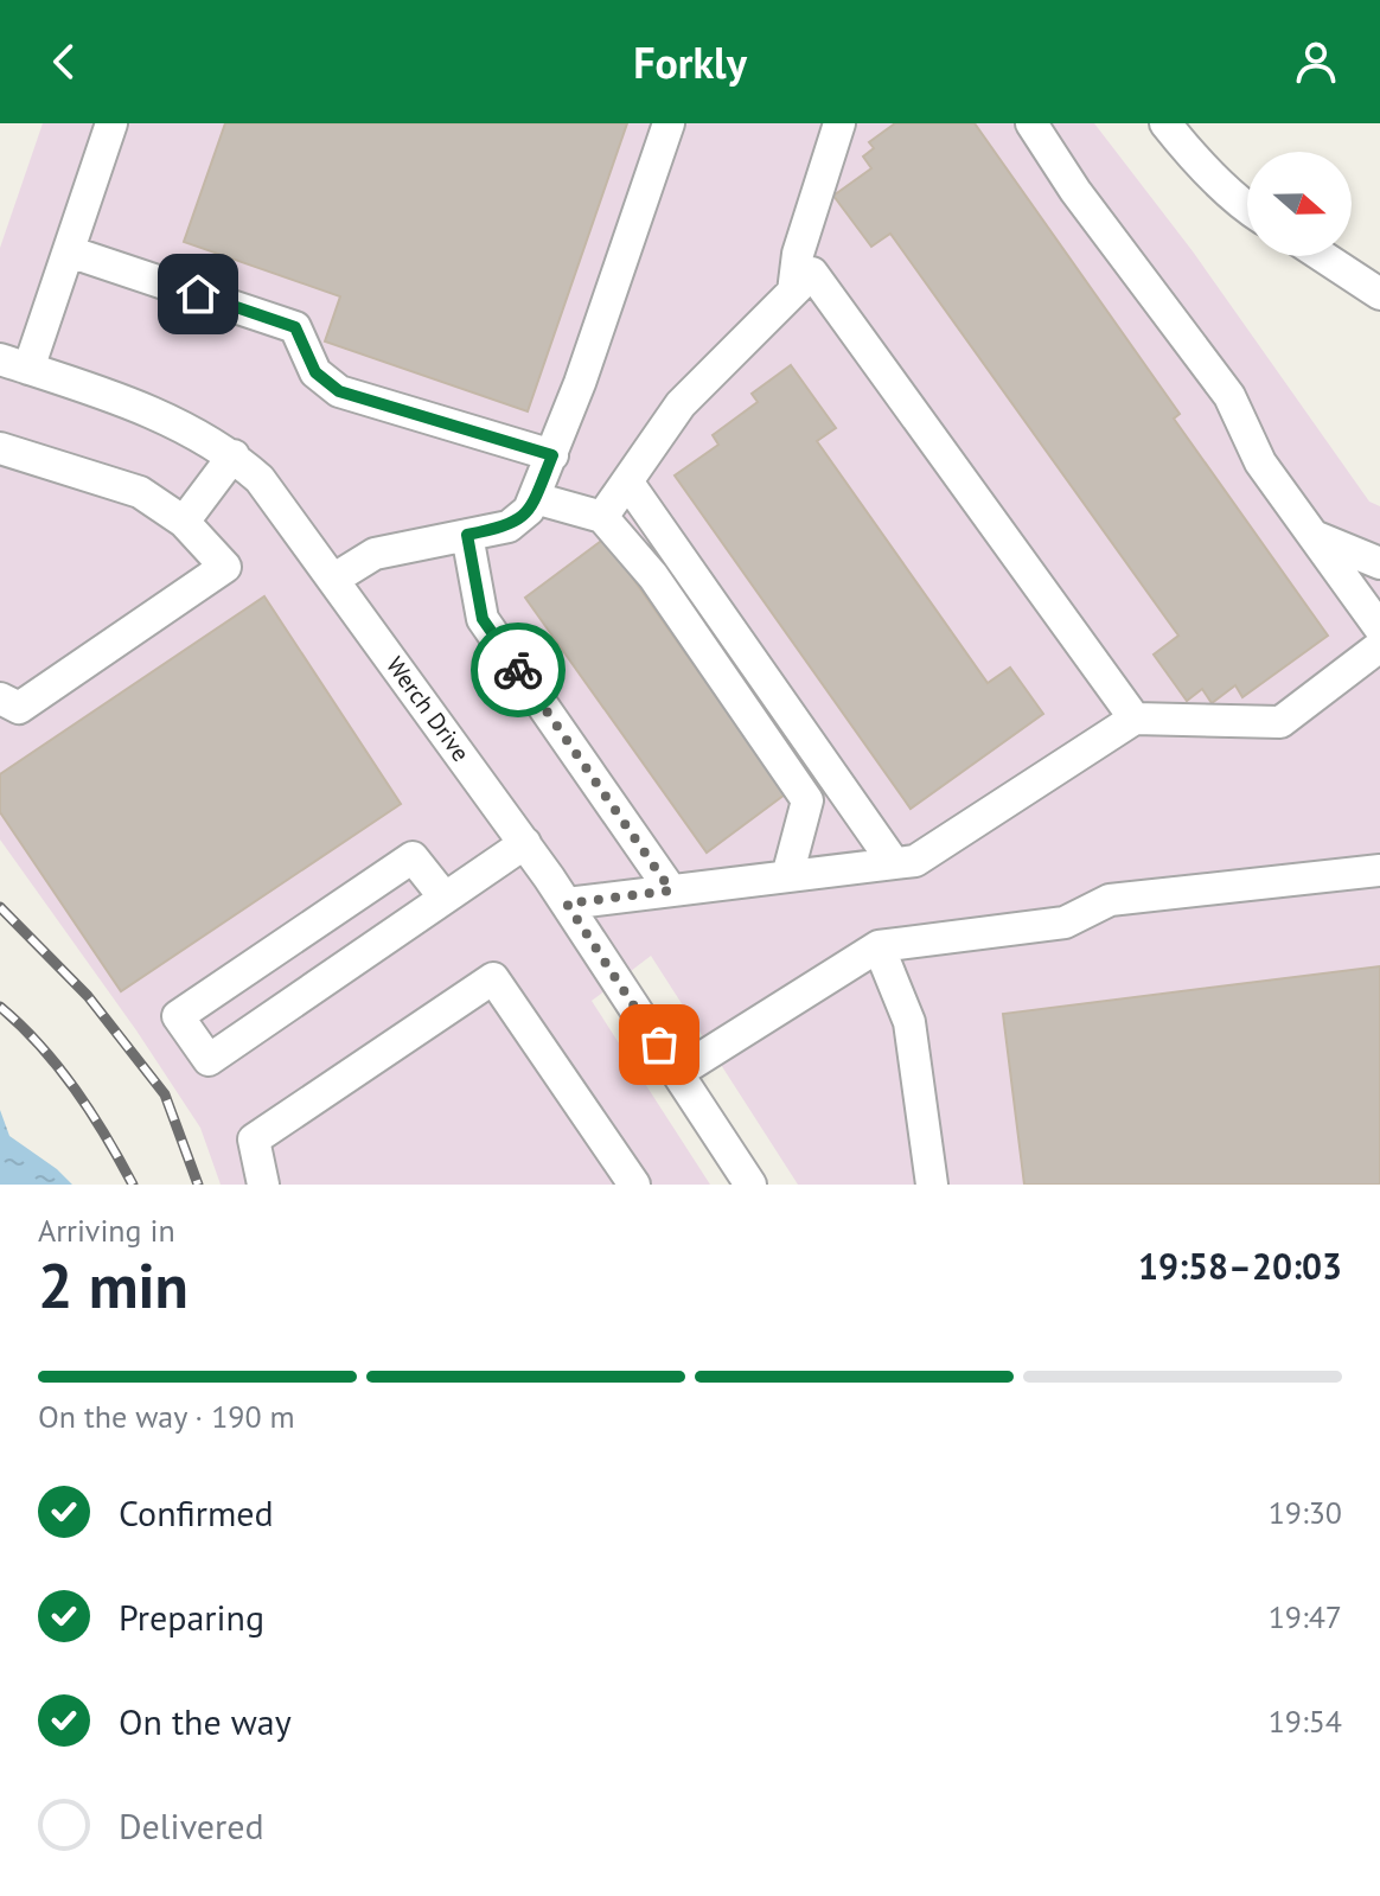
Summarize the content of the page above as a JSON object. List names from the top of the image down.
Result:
{
  "streets": {
    "street": ["Werch Drive"]
  },
  "north": "right",
  "page": {
    "header": "Forkly",
    "heading": ["2 min", "Arriving in", "19:58–20:03"],
    "bar": "On the way · 190 m",
    "list": [
      ["Confirmed", "19:30"],
      ["Preparing", "19:47"],
      ["On the way", "19:54"],
      "Delivered"
    ]
  }
}
